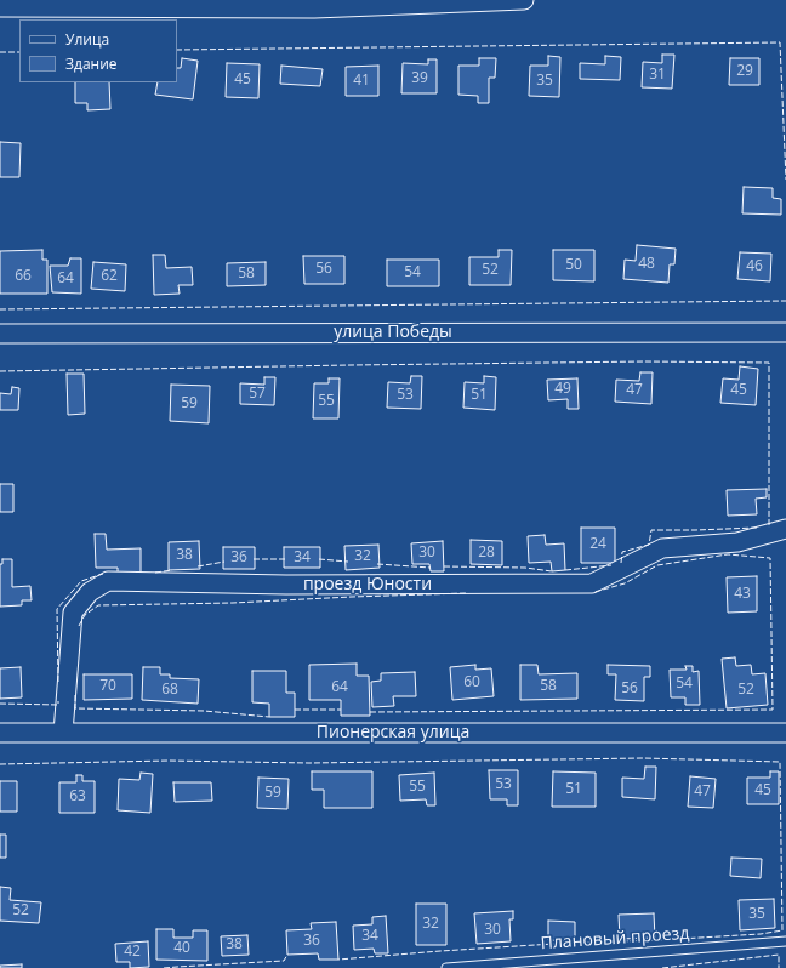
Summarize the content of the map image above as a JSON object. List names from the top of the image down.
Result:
{
  "streets": {
    "street": ["улица Победы", "проезд Юности", "Пионерская улица"],
    "lane": ["Плановый проезд"]
  },
  "crossings": [
    ["проезд Юности", "Пионерская улица"]
  ],
  "house_numbers": [
    "29",
    "31",
    "39",
    "45",
    "41",
    "35",
    "48",
    "50",
    "46",
    "56",
    "52",
    "54",
    "58",
    "66",
    "62",
    "64",
    "49",
    "47",
    "45",
    "57",
    "53",
    "51",
    "55",
    "59",
    "24",
    "30",
    "28",
    "38",
    "32",
    "36",
    "34",
    "43",
    "60",
    "54",
    "70",
    "58",
    "64",
    "56",
    "68",
    "52",
    "53",
    "55",
    "51",
    "45",
    "47",
    "59",
    "63",
    "52",
    "35",
    "32",
    "30",
    "34",
    "36",
    "38",
    "40",
    "42"
  ],
  "legend": ["Улица", "Здание"]
}
